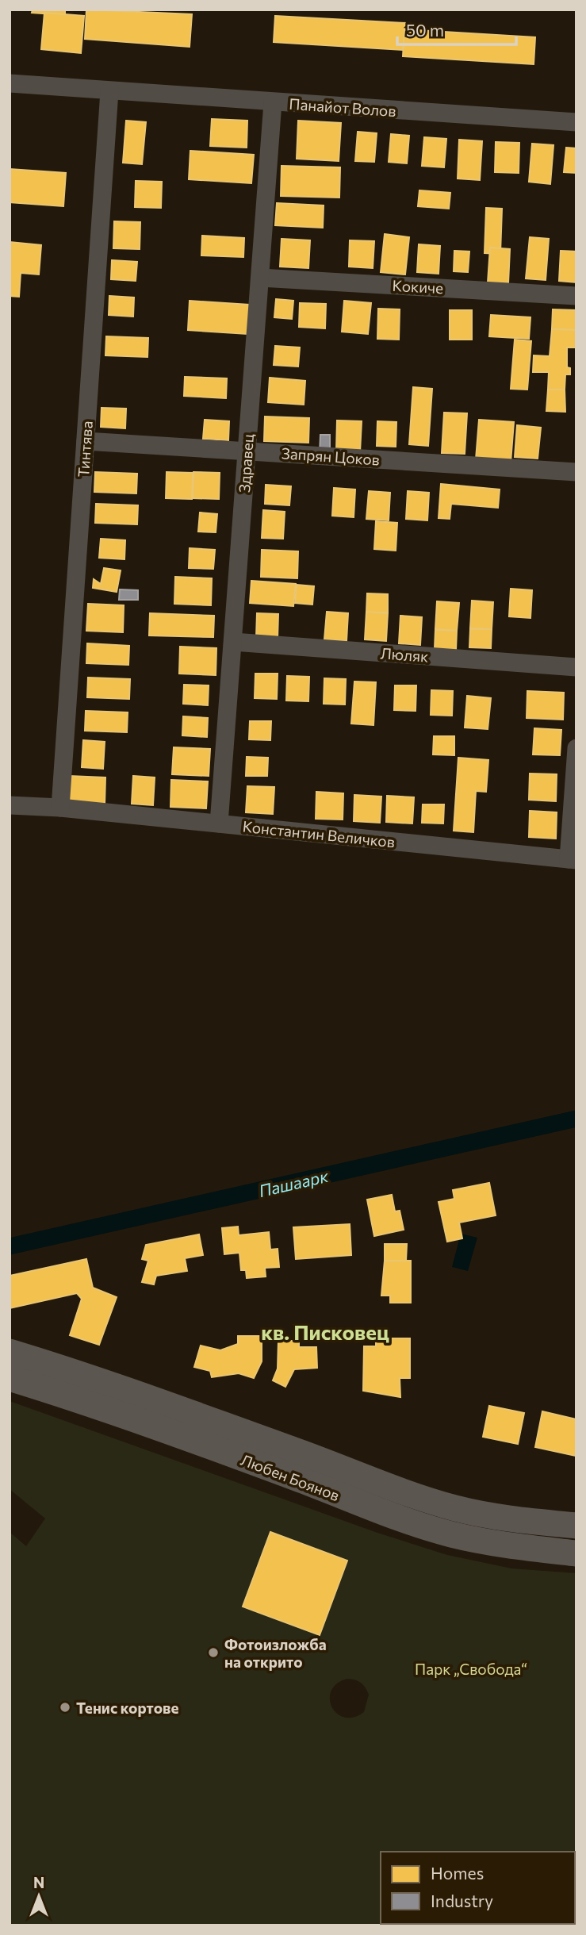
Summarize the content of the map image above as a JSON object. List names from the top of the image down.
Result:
{
  "streets": {
    "street": [
      "Панайот Волов",
      "Кокиче",
      "Тинтява",
      "Запрян Цоков",
      "Здравец",
      "Люляк",
      "Константин Величков",
      "Любен Боянов"
    ]
  },
  "crossings": [
    ["Панайот Волов", "Тинтява"],
    ["Панайот Волов", "Здравец"],
    ["Кокиче", "Здравец"],
    ["Тинтява", "Запрян Цоков"],
    ["Тинтява", "Константин Величков"],
    ["Запрян Цоков", "Здравец"],
    ["Здравец", "Люляк"],
    ["Здравец", "Константин Величков"]
  ],
  "districts": ["кв. Писковец"],
  "water": ["Пашаарк"],
  "parks": ["Парк „Свобода“"],
  "places": ["Фотоизложба на открито", "Тенис кортове"],
  "legend": ["Homes", "Industry"],
  "scale_bar": "50 m",
  "north": "top"
}
